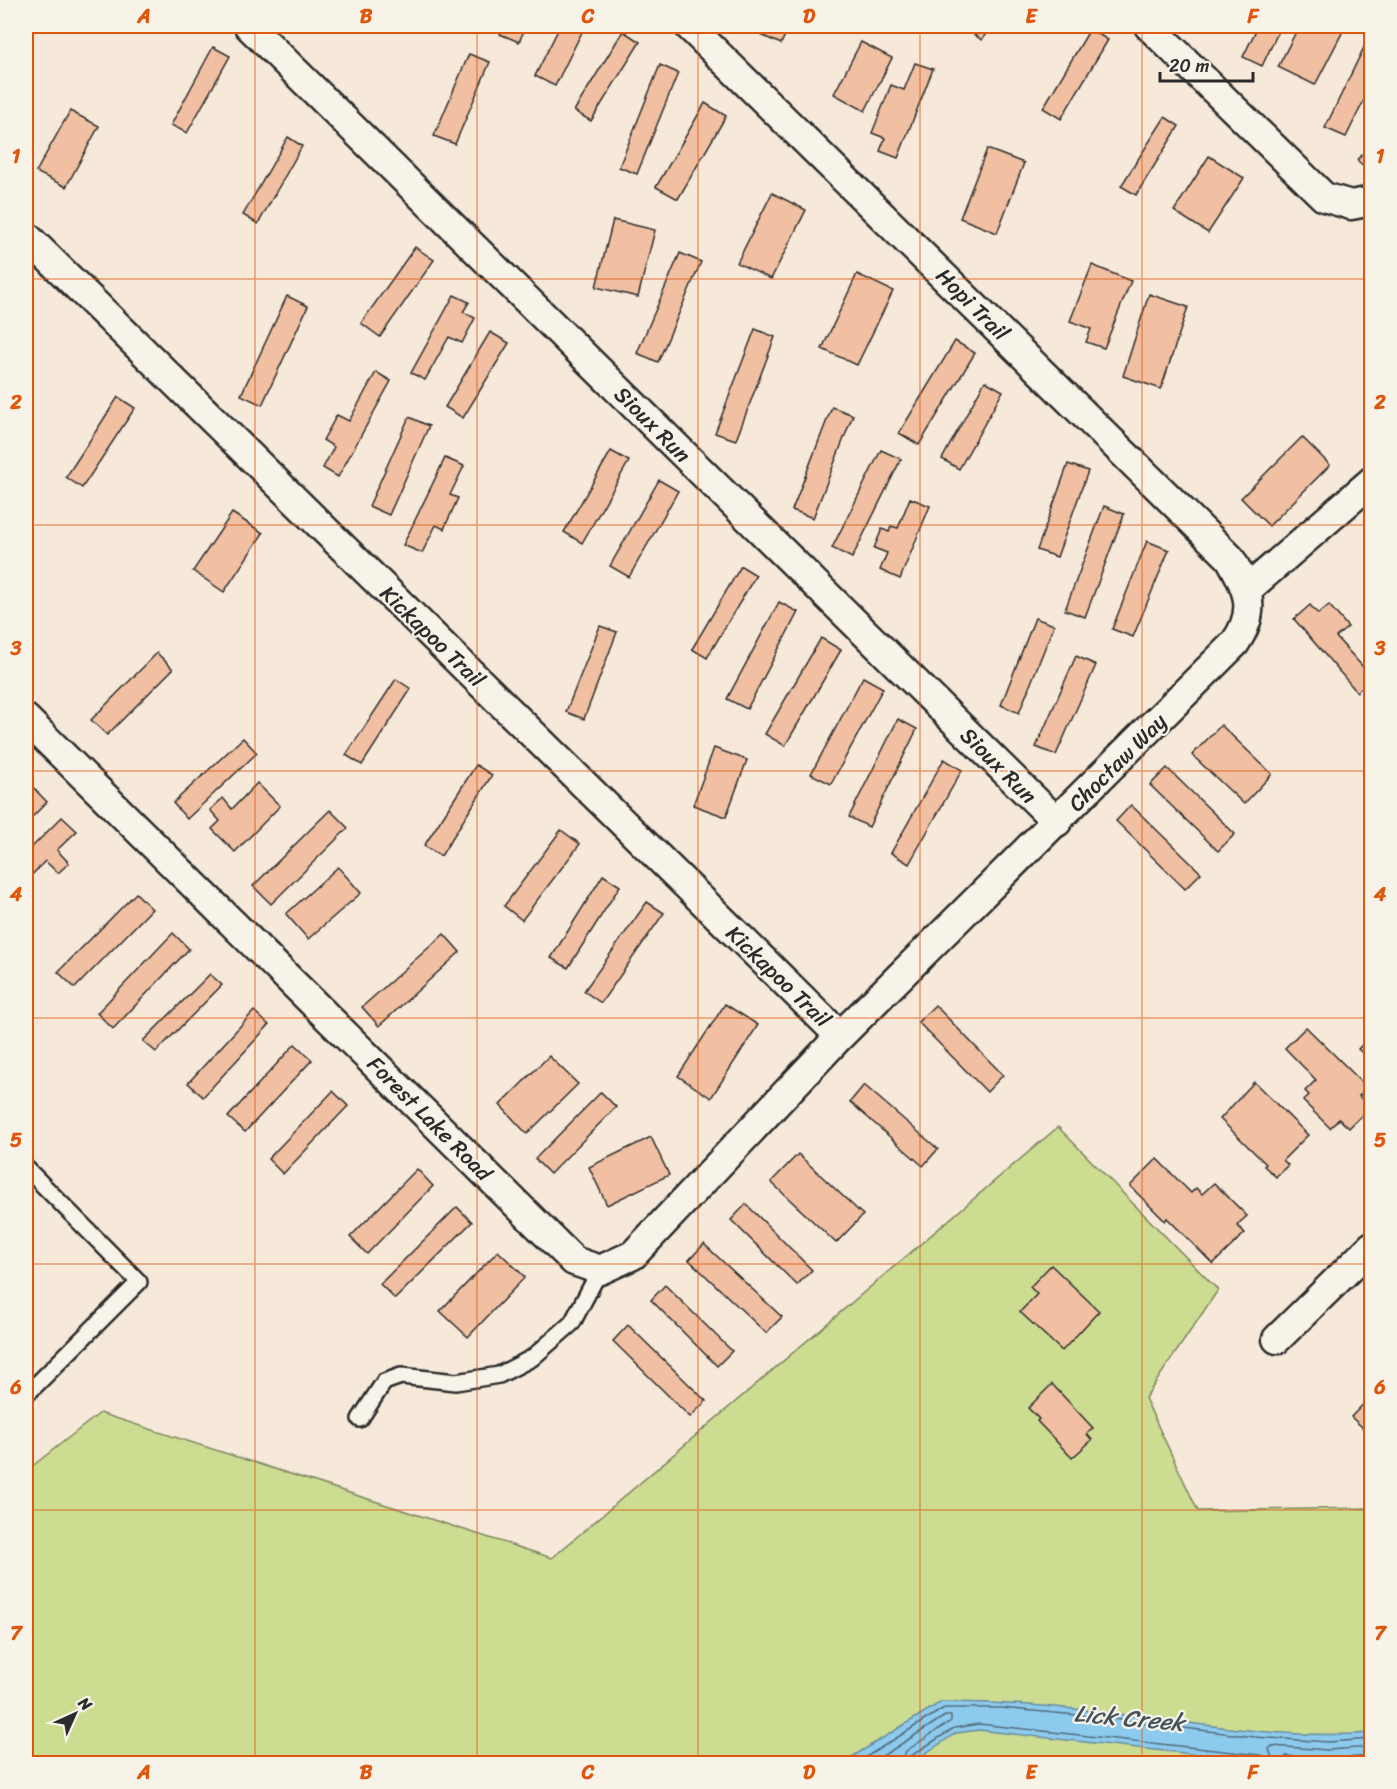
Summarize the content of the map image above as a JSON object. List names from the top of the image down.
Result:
{
  "streets": {
    "street": [
      "Hopi Trail",
      "Sioux Run",
      "Kickapoo Trail",
      "Choctaw Way",
      "Forest Lake Road"
    ]
  },
  "crossings": [
    ["Hopi Trail", "Choctaw Way"],
    ["Sioux Run", "Choctaw Way"],
    ["Kickapoo Trail", "Choctaw Way"]
  ],
  "water": ["Lick Creek"],
  "scale_bar": "20 m",
  "north": "top right",
  "grid": {
    "columns": [
      "A",
      "B",
      "C",
      "D",
      "E",
      "F"
    ],
    "rows": [
      "1",
      "2",
      "3",
      "4",
      "5",
      "6",
      "7"
    ]
  }
}
